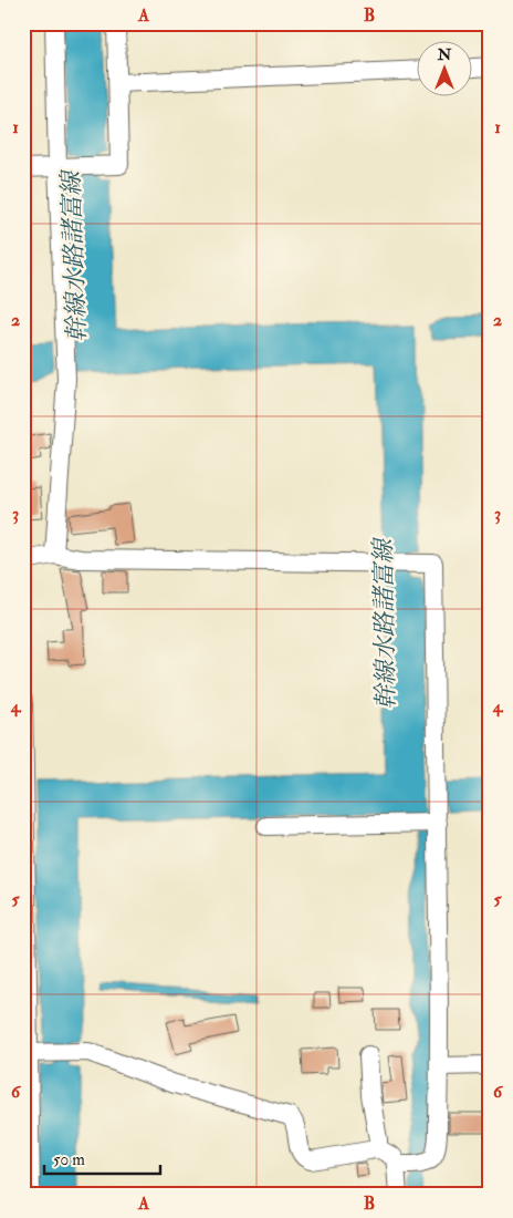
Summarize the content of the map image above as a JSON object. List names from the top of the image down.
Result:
{
  "water": ["幹線水路諸富線"],
  "scale_bar": "50 m",
  "north": "top",
  "grid": {
    "columns": ["A", "B"],
    "rows": [
      "1",
      "2",
      "3",
      "4",
      "5",
      "6"
    ]
  }
}
